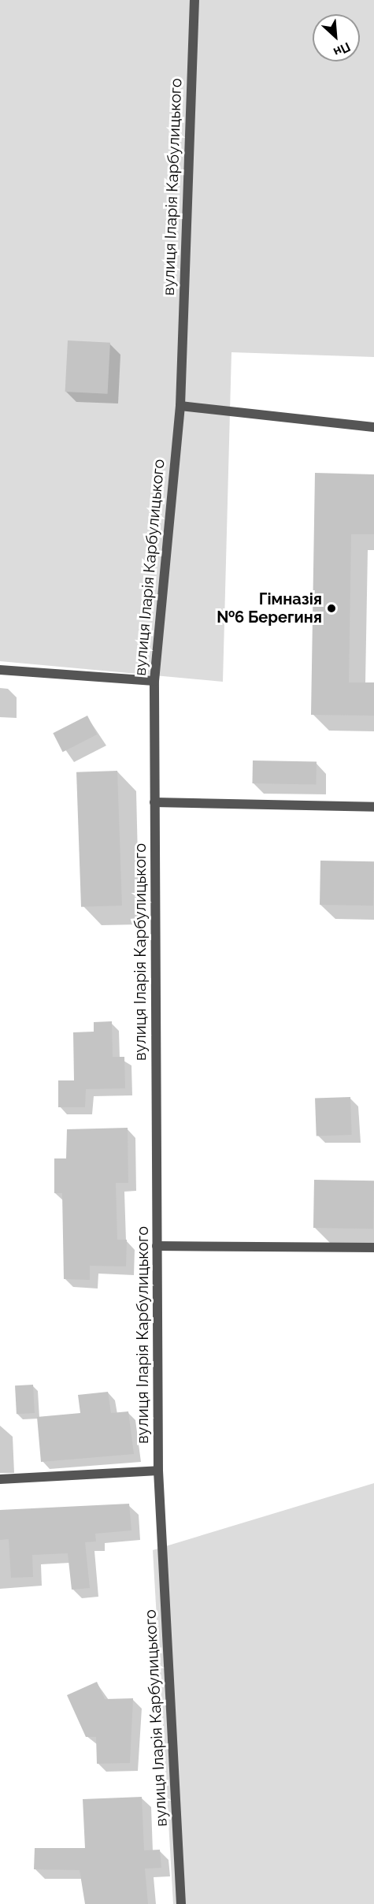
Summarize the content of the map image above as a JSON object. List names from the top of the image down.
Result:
{
  "streets": {
    "street": ["вулиця Іларія Карбулицького"]
  },
  "places": ["Гімназія №6 Берегиня"],
  "north": "bottom right"
}
